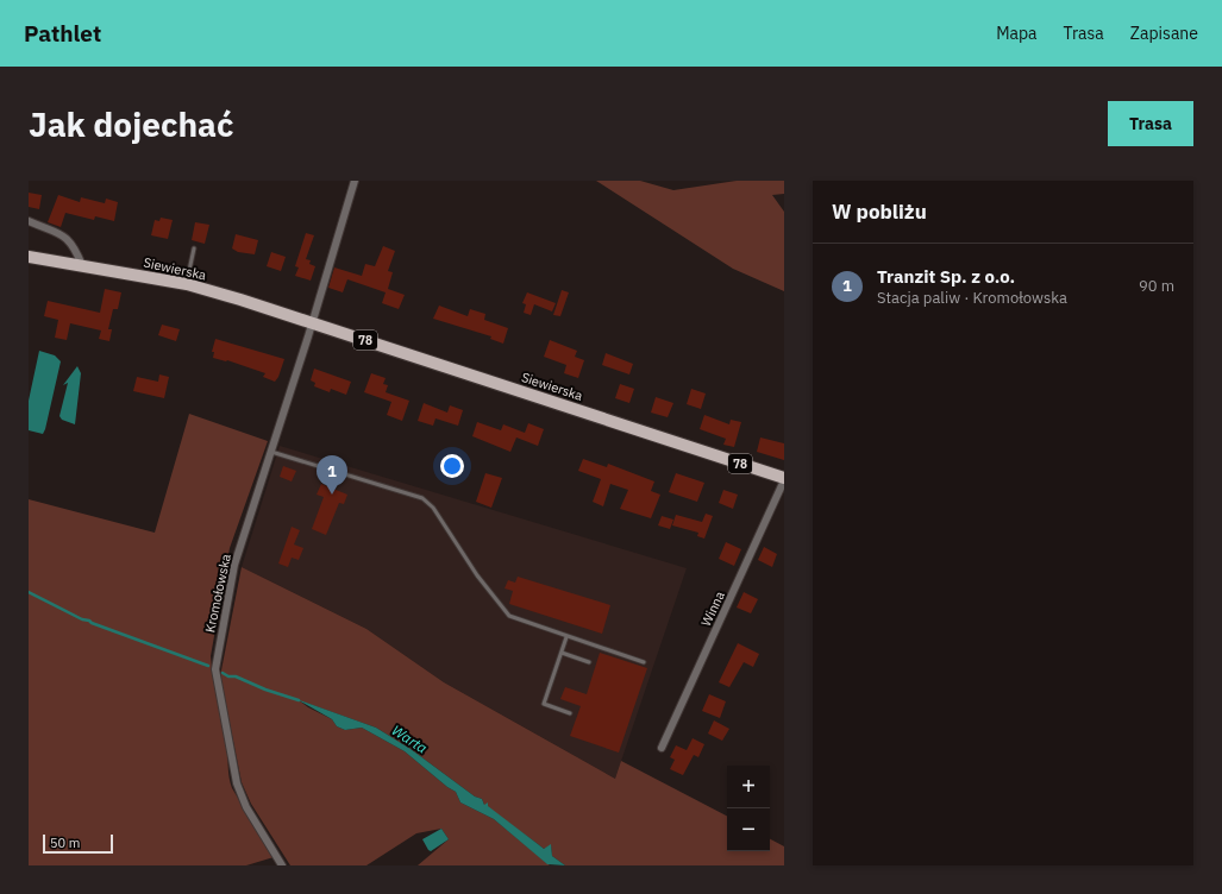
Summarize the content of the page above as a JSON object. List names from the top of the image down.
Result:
{
  "streets": {
    "main road": ["Siewierska", "78"],
    "street": ["Kromołowska", "Winna"]
  },
  "crossings": [
    ["Siewierska", "Kromołowska"],
    ["Siewierska", "Winna"]
  ],
  "water": ["Warta"],
  "scale_bar": "50 m",
  "page": {
    "header": "Pathlet",
    "nav": ["Mapa", "Trasa", "Zapisane"],
    "buttons": "Trasa",
    "title": "Jak dojechać",
    "heading": "W pobliżu",
    "list": [
      {
        "mark": "1",
        "name": "Tranzit Sp. z o.o.",
        "note": "Stacja paliw · Kromołowska",
        "value": "90 m"
      }
    ],
    "pins": "1",
    "map_buttons": ["+", "−"],
    "scale": "50 m"
  }
}
